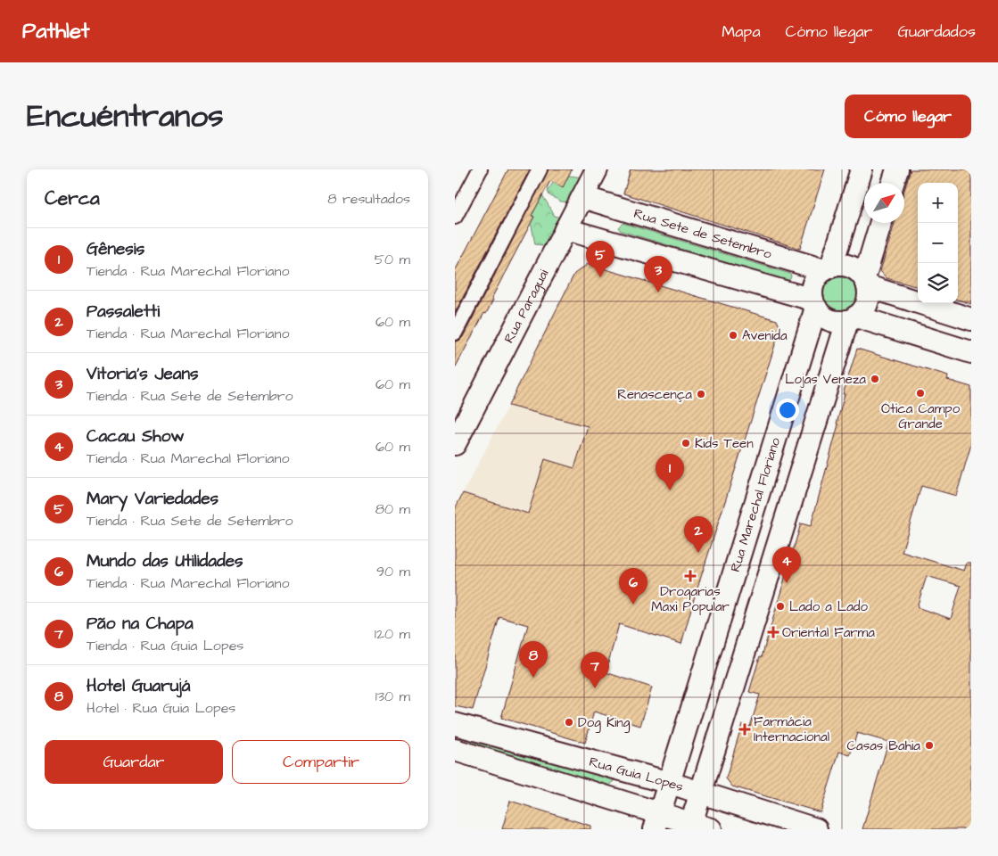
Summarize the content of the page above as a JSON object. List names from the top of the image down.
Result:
{
  "streets": {
    "main road": [
      "Rua Sete de Setembro",
      "Rua Paraguai",
      "Rua Marechal Floriano",
      "Rua Guia Lopes"
    ]
  },
  "crossings": [
    ["Rua Sete de Setembro", "Rua Paraguai"],
    ["Rua Sete de Setembro", "Rua Marechal Floriano"],
    ["Rua Marechal Floriano", "Rua Guia Lopes"]
  ],
  "places": {
    "other": [
      "Avenida",
      "Lojas Veneza",
      "Ótica Campo Grande",
      "Renascença",
      "Kids Teen",
      "Lado a Lado",
      "Dog King",
      "Casas Bahia"
    ],
    "health": ["Drogarias Maxi Popular", "Oriental Farma", "Farmácia Internacional"]
  },
  "north": "top right",
  "page": {
    "header": "Pathlet",
    "nav": ["Mapa", "Cómo llegar", "Guardados"],
    "title": "Encuéntranos",
    "buttons": [
      "Cómo llegar",
      ["Guardar", "Compartir"]
    ],
    "heading": ["Cerca", "8 resultados"],
    "map_buttons": ["+", "−"],
    "list": [
      {
        "mark": "1",
        "name": "Gênesis",
        "note": "Tienda · Rua Marechal Floriano",
        "value": "50 m"
      },
      {
        "mark": "2",
        "name": "Passaletti",
        "note": "Tienda · Rua Marechal Floriano",
        "value": "60 m"
      },
      {
        "mark": "3",
        "name": "Vitoria's Jeans",
        "note": "Tienda · Rua Sete de Setembro",
        "value": "60 m"
      },
      {
        "mark": "4",
        "name": "Cacau Show",
        "note": "Tienda · Rua Marechal Floriano",
        "value": "60 m"
      },
      {
        "mark": "5",
        "name": "Mary Variedades",
        "note": "Tienda · Rua Sete de Setembro",
        "value": "80 m"
      },
      {
        "mark": "6",
        "name": "Mundo das Utilidades",
        "note": "Tienda · Rua Marechal Floriano",
        "value": "90 m"
      },
      {
        "mark": "7",
        "name": "Pão na Chapa",
        "note": "Tienda · Rua Guia Lopes",
        "value": "120 m"
      },
      {
        "mark": "8",
        "name": "Hotel Guarujá",
        "note": "Hotel · Rua Guia Lopes",
        "value": "130 m"
      }
    ],
    "pins": [
      "5",
      "3",
      "1",
      "2",
      "4",
      "6",
      "8",
      "7"
    ]
  }
}
